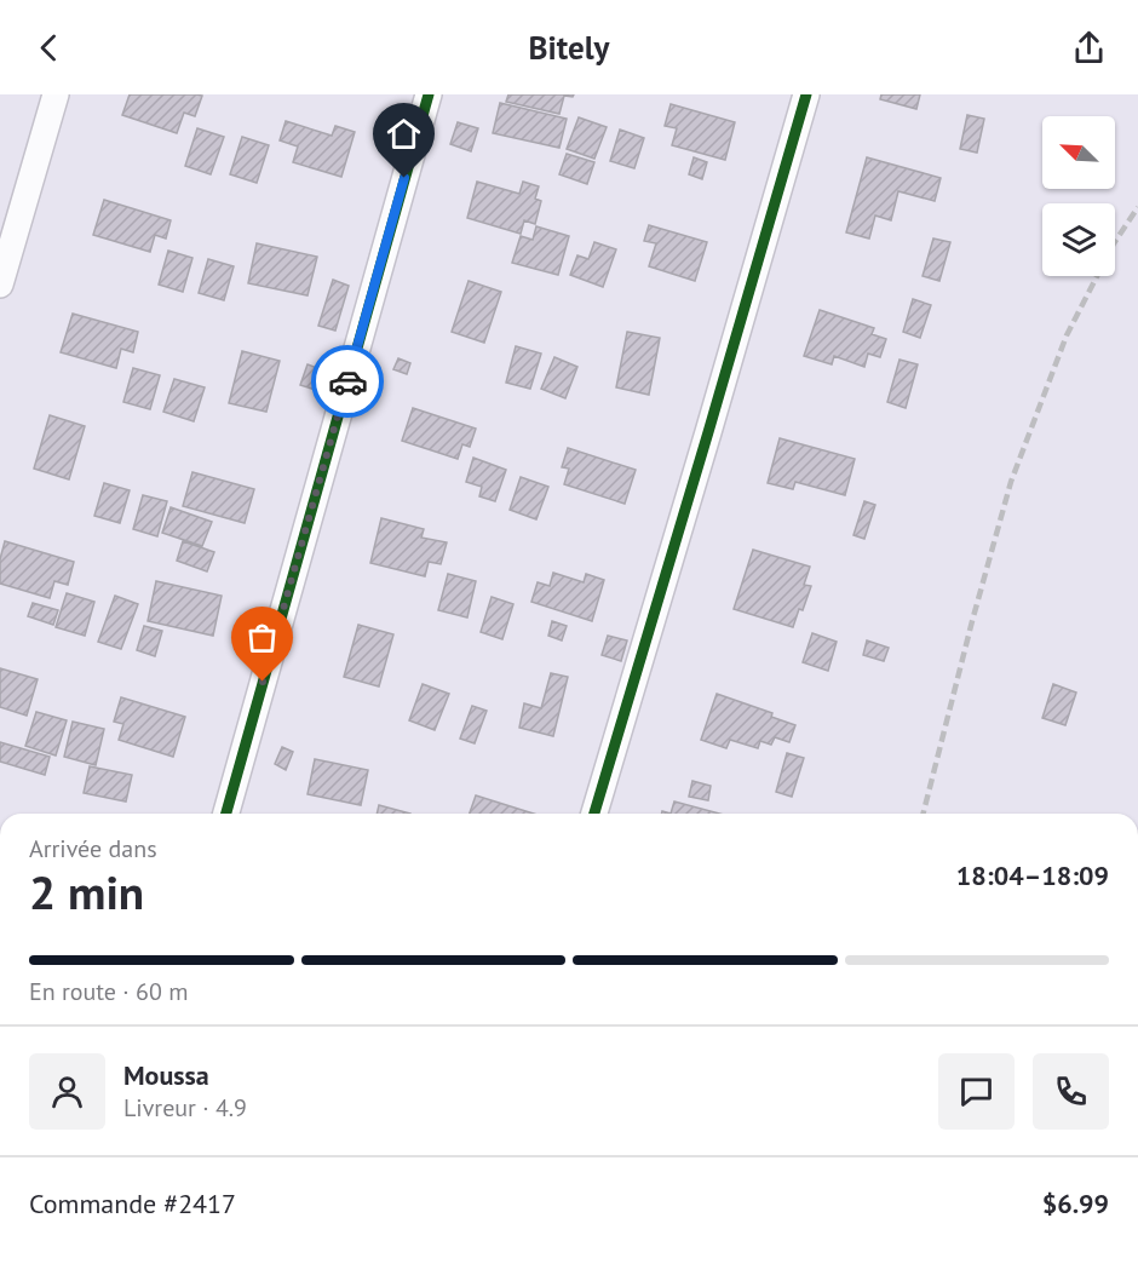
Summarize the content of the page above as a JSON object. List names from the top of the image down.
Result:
{
  "north": "top left",
  "page": {
    "header": "Bitely",
    "heading": ["2 min", "Arrivée dans", "18:04–18:09"],
    "panel": [
      "Moussa",
      "Livreur · 4.9",
      "Commande #2417",
      "$6.99"
    ],
    "bar": "En route · 60 m"
  }
}
